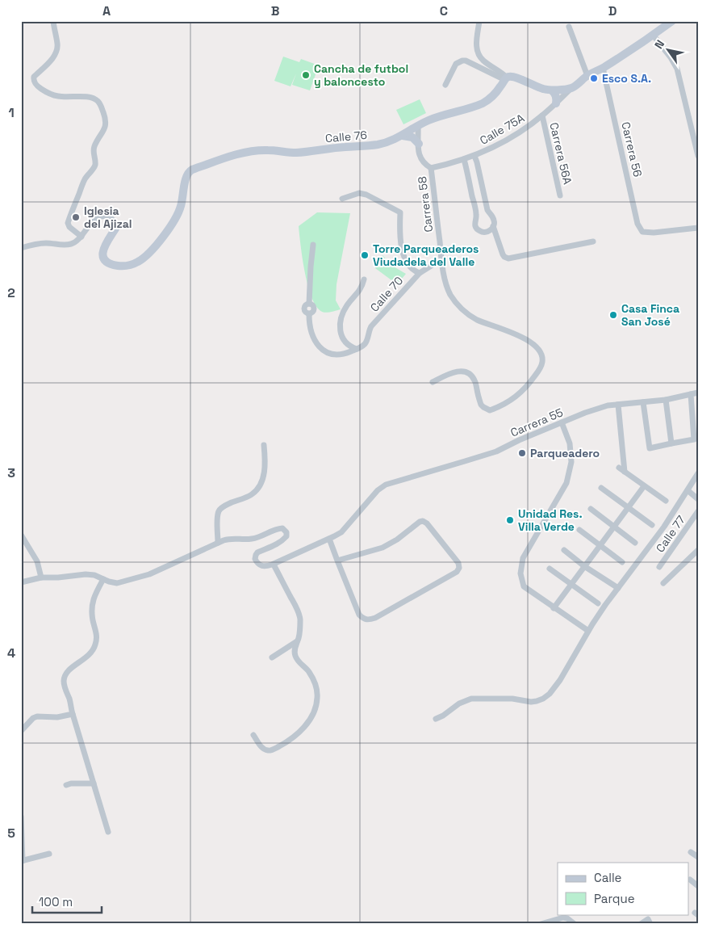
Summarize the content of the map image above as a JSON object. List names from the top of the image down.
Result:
{
  "streets": {
    "street": [
      "Calle 75A",
      "Calle 76",
      "Carrera 56",
      "Carrera 56A",
      "Carrera 58",
      "Calle 70",
      "Carrera 55",
      "Calle 77"
    ]
  },
  "crossings": [
    ["Calle 75A", "Carrera 56A"],
    ["Calle 75A", "Carrera 58"],
    ["Calle 76", "Carrera 58"],
    ["Carrera 58", "Calle 70"]
  ],
  "places": [
    "Cancha de futbol y baloncesto",
    "Esco S.A.",
    "Iglesia del Ajizal",
    "Torre Parqueaderos Viudadela del Valle",
    "Casa Finca San José",
    "Parqueadero",
    "Unidad Res. Villa Verde"
  ],
  "legend": ["Calle", "Parque"],
  "scale_bar": "100 m",
  "north": "top left",
  "grid": {
    "columns": [
      "A",
      "B",
      "C",
      "D"
    ],
    "rows": [
      "1",
      "2",
      "3",
      "4",
      "5"
    ]
  }
}
